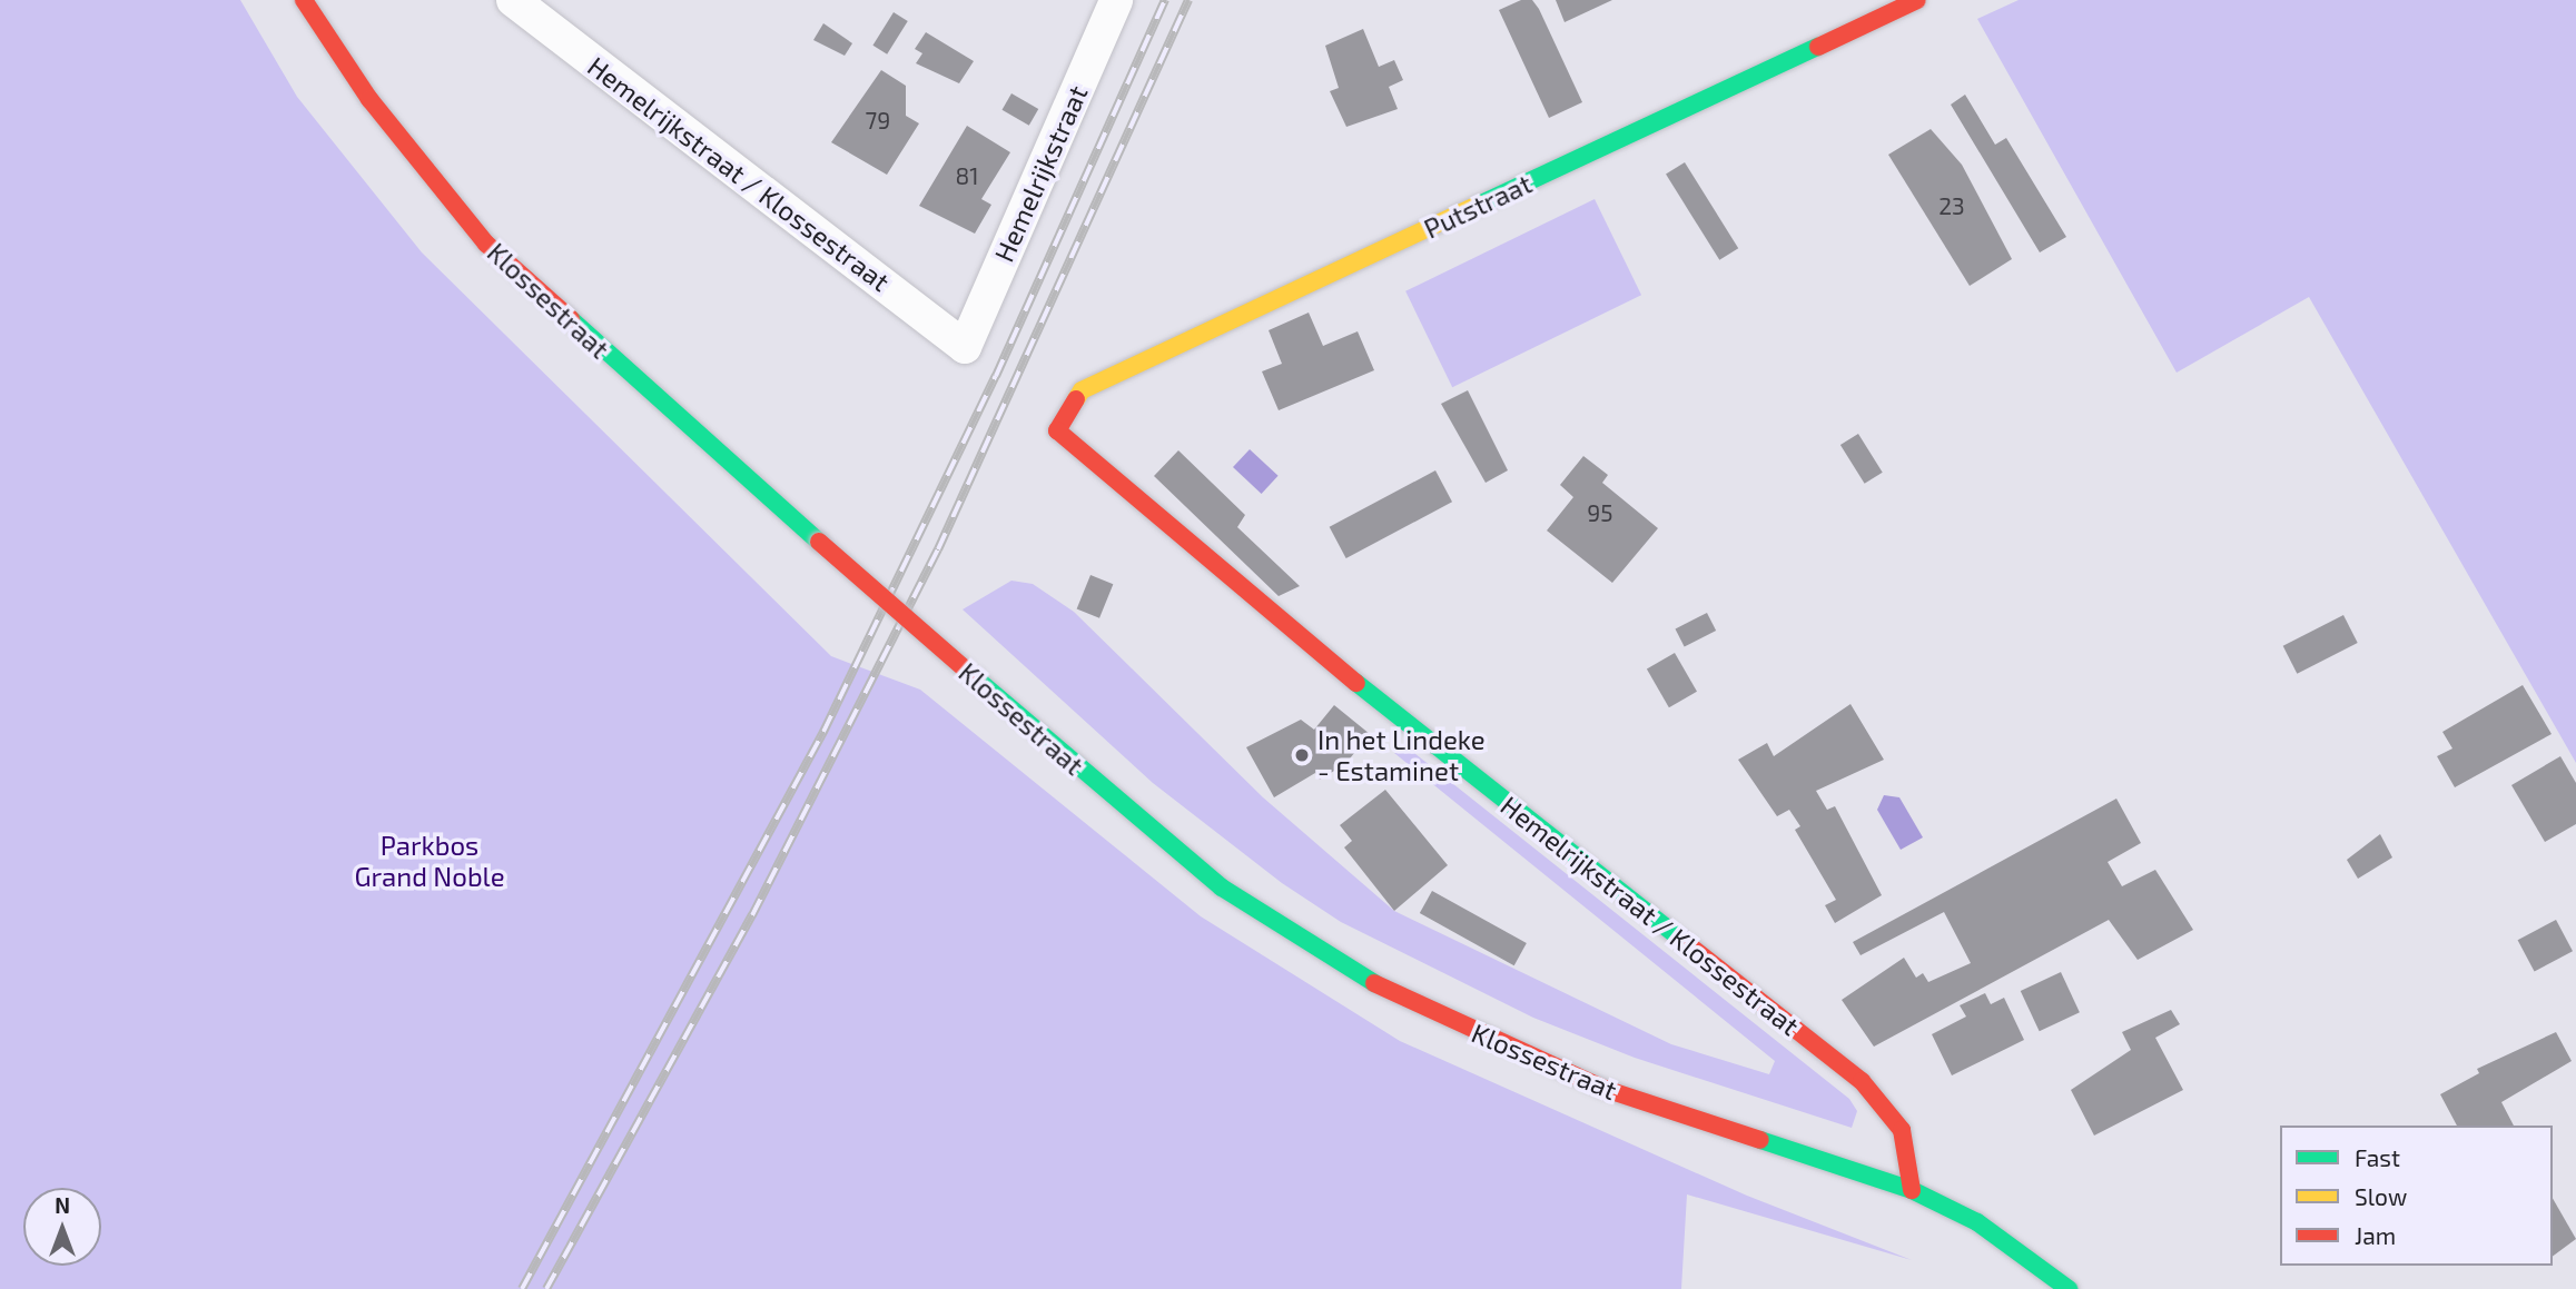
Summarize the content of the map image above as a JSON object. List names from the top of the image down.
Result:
{
  "streets": {
    "street": [
      "Hemelrijkstraat / Klossestraat",
      "Hemelrijkstraat",
      "Putstraat",
      "Klossestraat"
    ]
  },
  "crossings": [
    ["Hemelrijkstraat / Klossestraat", "Hemelrijkstraat"],
    ["Hemelrijkstraat / Klossestraat", "Putstraat"],
    ["Hemelrijkstraat / Klossestraat", "Klossestraat"]
  ],
  "parks": ["Parkbos Grand Noble"],
  "places": ["In het Lindeke - Estaminet"],
  "house_numbers": [
    "79",
    "81",
    "23",
    "95"
  ],
  "legend": ["Fast", "Slow", "Jam"],
  "north": "top"
}
